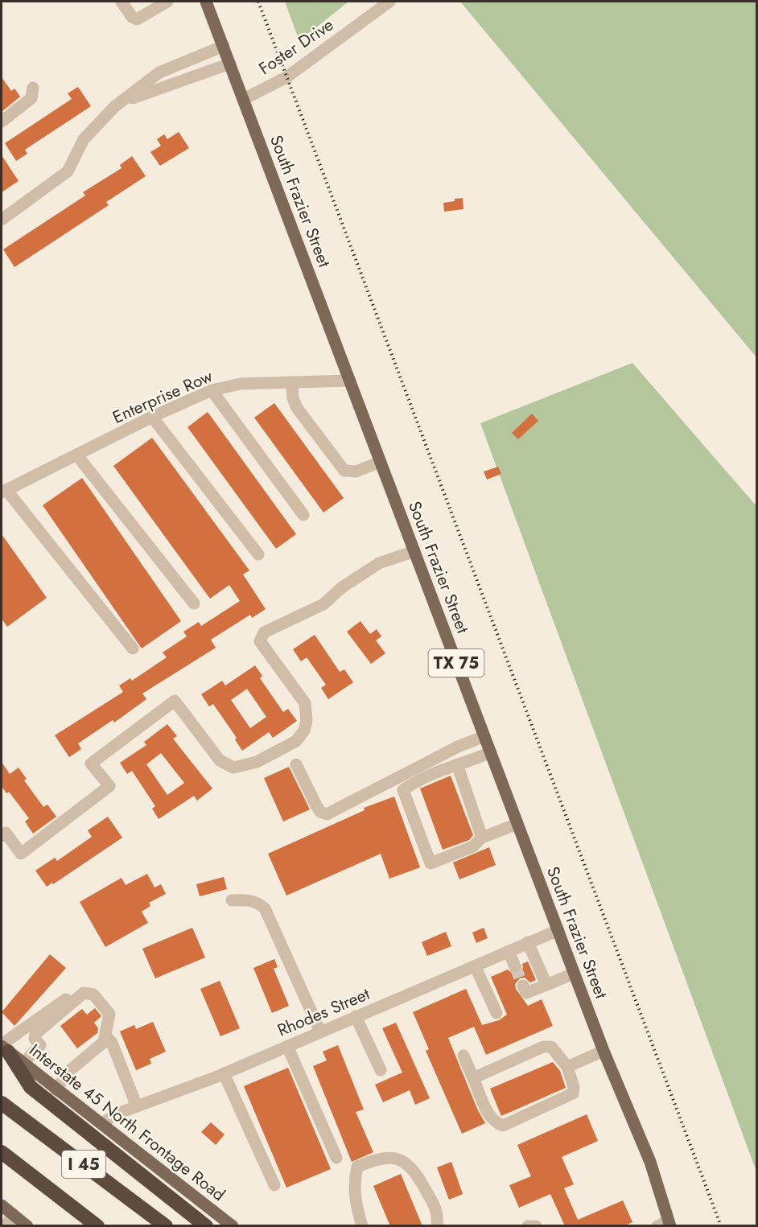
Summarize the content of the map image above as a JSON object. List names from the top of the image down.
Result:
{
  "streets": {
    "highway": ["I 45"],
    "main road": ["South Frazier Street", "TX 75", "Interstate 45 North Frontage Road"],
    "street": ["Foster Drive", "Enterprise Row", "Rhodes Street"]
  },
  "crossings": [
    ["Foster Drive", "South Frazier Street"],
    ["South Frazier Street", "Enterprise Row"],
    ["South Frazier Street", "Rhodes Street"],
    ["Rhodes Street", "Interstate 45 North Frontage Road"]
  ]
}
